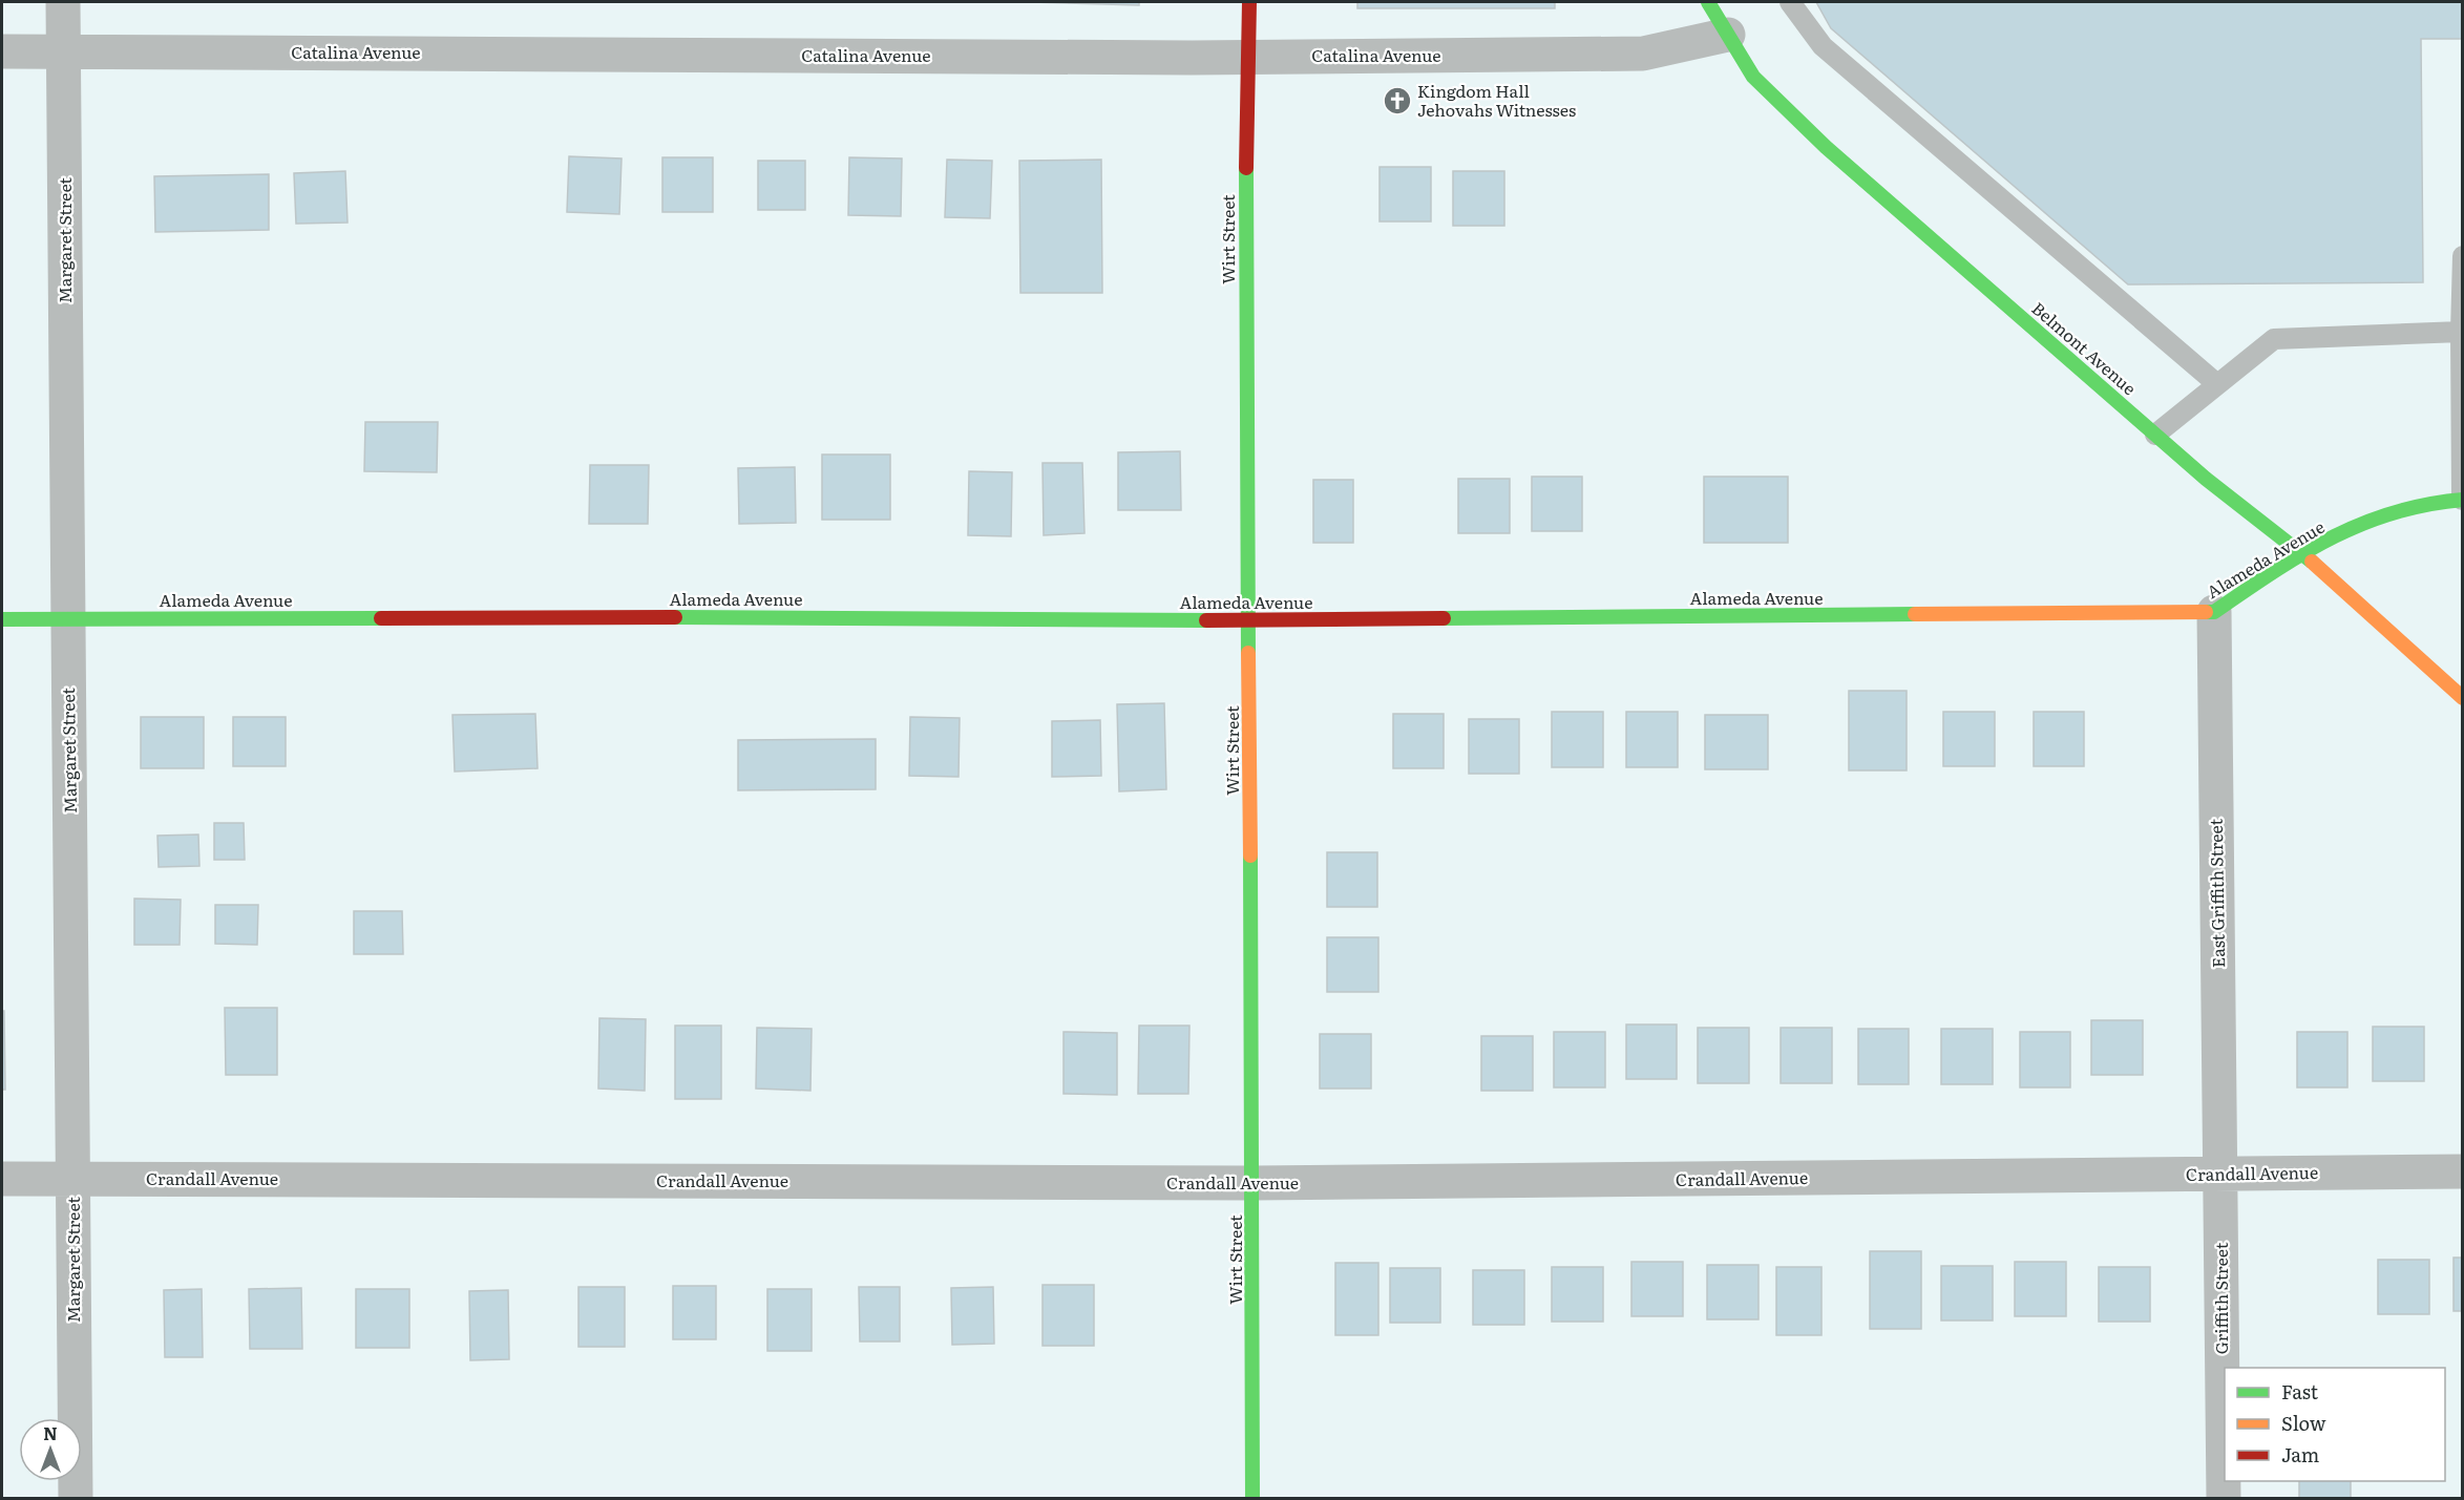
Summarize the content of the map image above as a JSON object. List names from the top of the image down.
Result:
{
  "streets": {
    "main road": ["Wirt Street", "Belmont Avenue", "Alameda Avenue"],
    "street": [
      "Catalina Avenue",
      "Margaret Street",
      "East Griffith Street",
      "Crandall Avenue",
      "Griffith Street"
    ]
  },
  "crossings": [
    ["Catalina Avenue", "Wirt Street"],
    ["Catalina Avenue", "Margaret Street"],
    ["Catalina Avenue", "Belmont Avenue"],
    ["Wirt Street", "Alameda Avenue"],
    ["Wirt Street", "Crandall Avenue"],
    ["Margaret Street", "Alameda Avenue"],
    ["Margaret Street", "Crandall Avenue"],
    ["Belmont Avenue", "Alameda Avenue"],
    ["Alameda Avenue", "East Griffith Street"],
    ["East Griffith Street", "Crandall Avenue"],
    ["East Griffith Street", "Griffith Street"],
    ["Crandall Avenue", "Griffith Street"]
  ],
  "places": {
    "church": ["Kingdom Hall Jehovahs Witnesses"]
  },
  "legend": ["Fast", "Slow", "Jam"],
  "north": "top"
}
